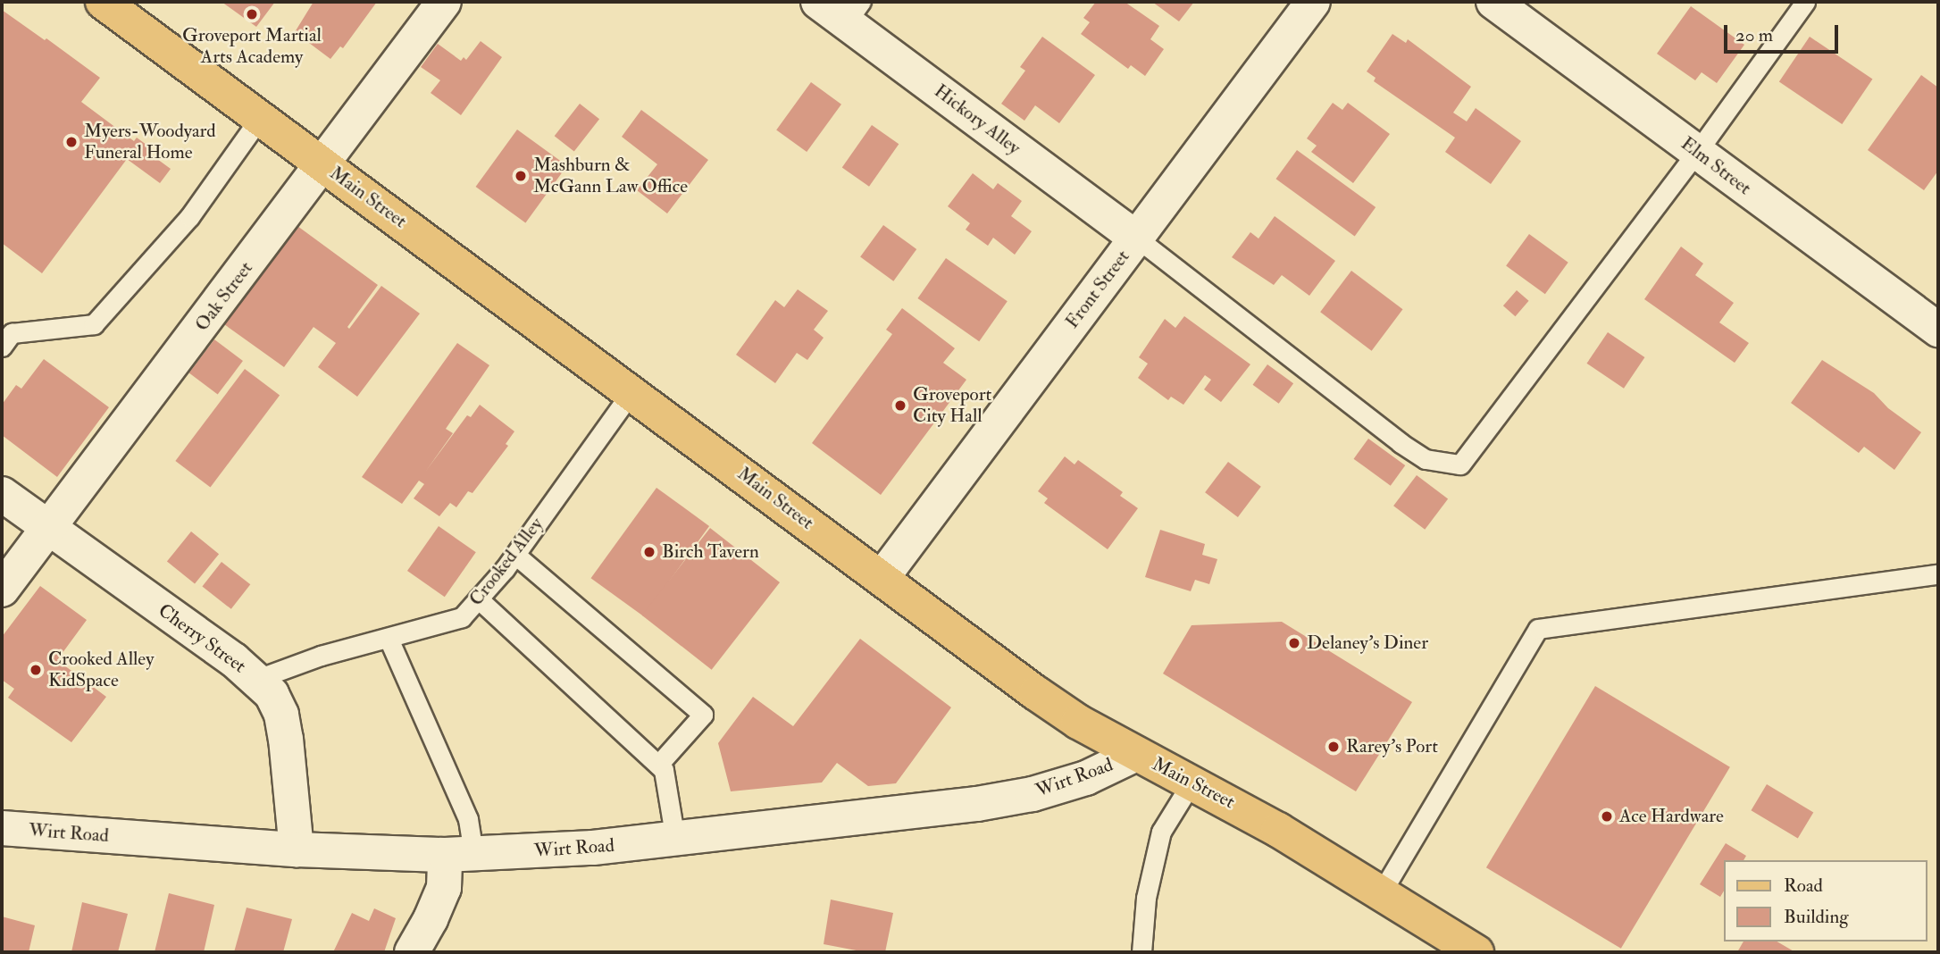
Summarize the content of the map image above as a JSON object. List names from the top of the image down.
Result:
{
  "streets": {
    "main road": ["Main Street"],
    "street": [
      "Hickory Alley",
      "Elm Street",
      "Front Street",
      "Oak Street",
      "Cherry Street",
      "Wirt Road"
    ],
    "lane": ["Crooked Alley"]
  },
  "crossings": [
    ["Hickory Alley", "Front Street"],
    ["Main Street", "Front Street"],
    ["Main Street", "Oak Street"],
    ["Main Street", "Crooked Alley"],
    ["Main Street", "Wirt Road"],
    ["Oak Street", "Cherry Street"],
    ["Crooked Alley", "Cherry Street"],
    ["Cherry Street", "Wirt Road"]
  ],
  "places": [
    "Groveport Martial Arts Academy",
    "Myers-Woodyard Funeral Home",
    "Mashburn & McGann Law Office",
    "Groveport City Hall",
    "Birch Tavern",
    "Delaney's Diner",
    "Crooked Alley KidSpace",
    "Rarey's Port",
    "Ace Hardware"
  ],
  "legend": ["Road", "Building"],
  "scale_bar": "20 m"
}
